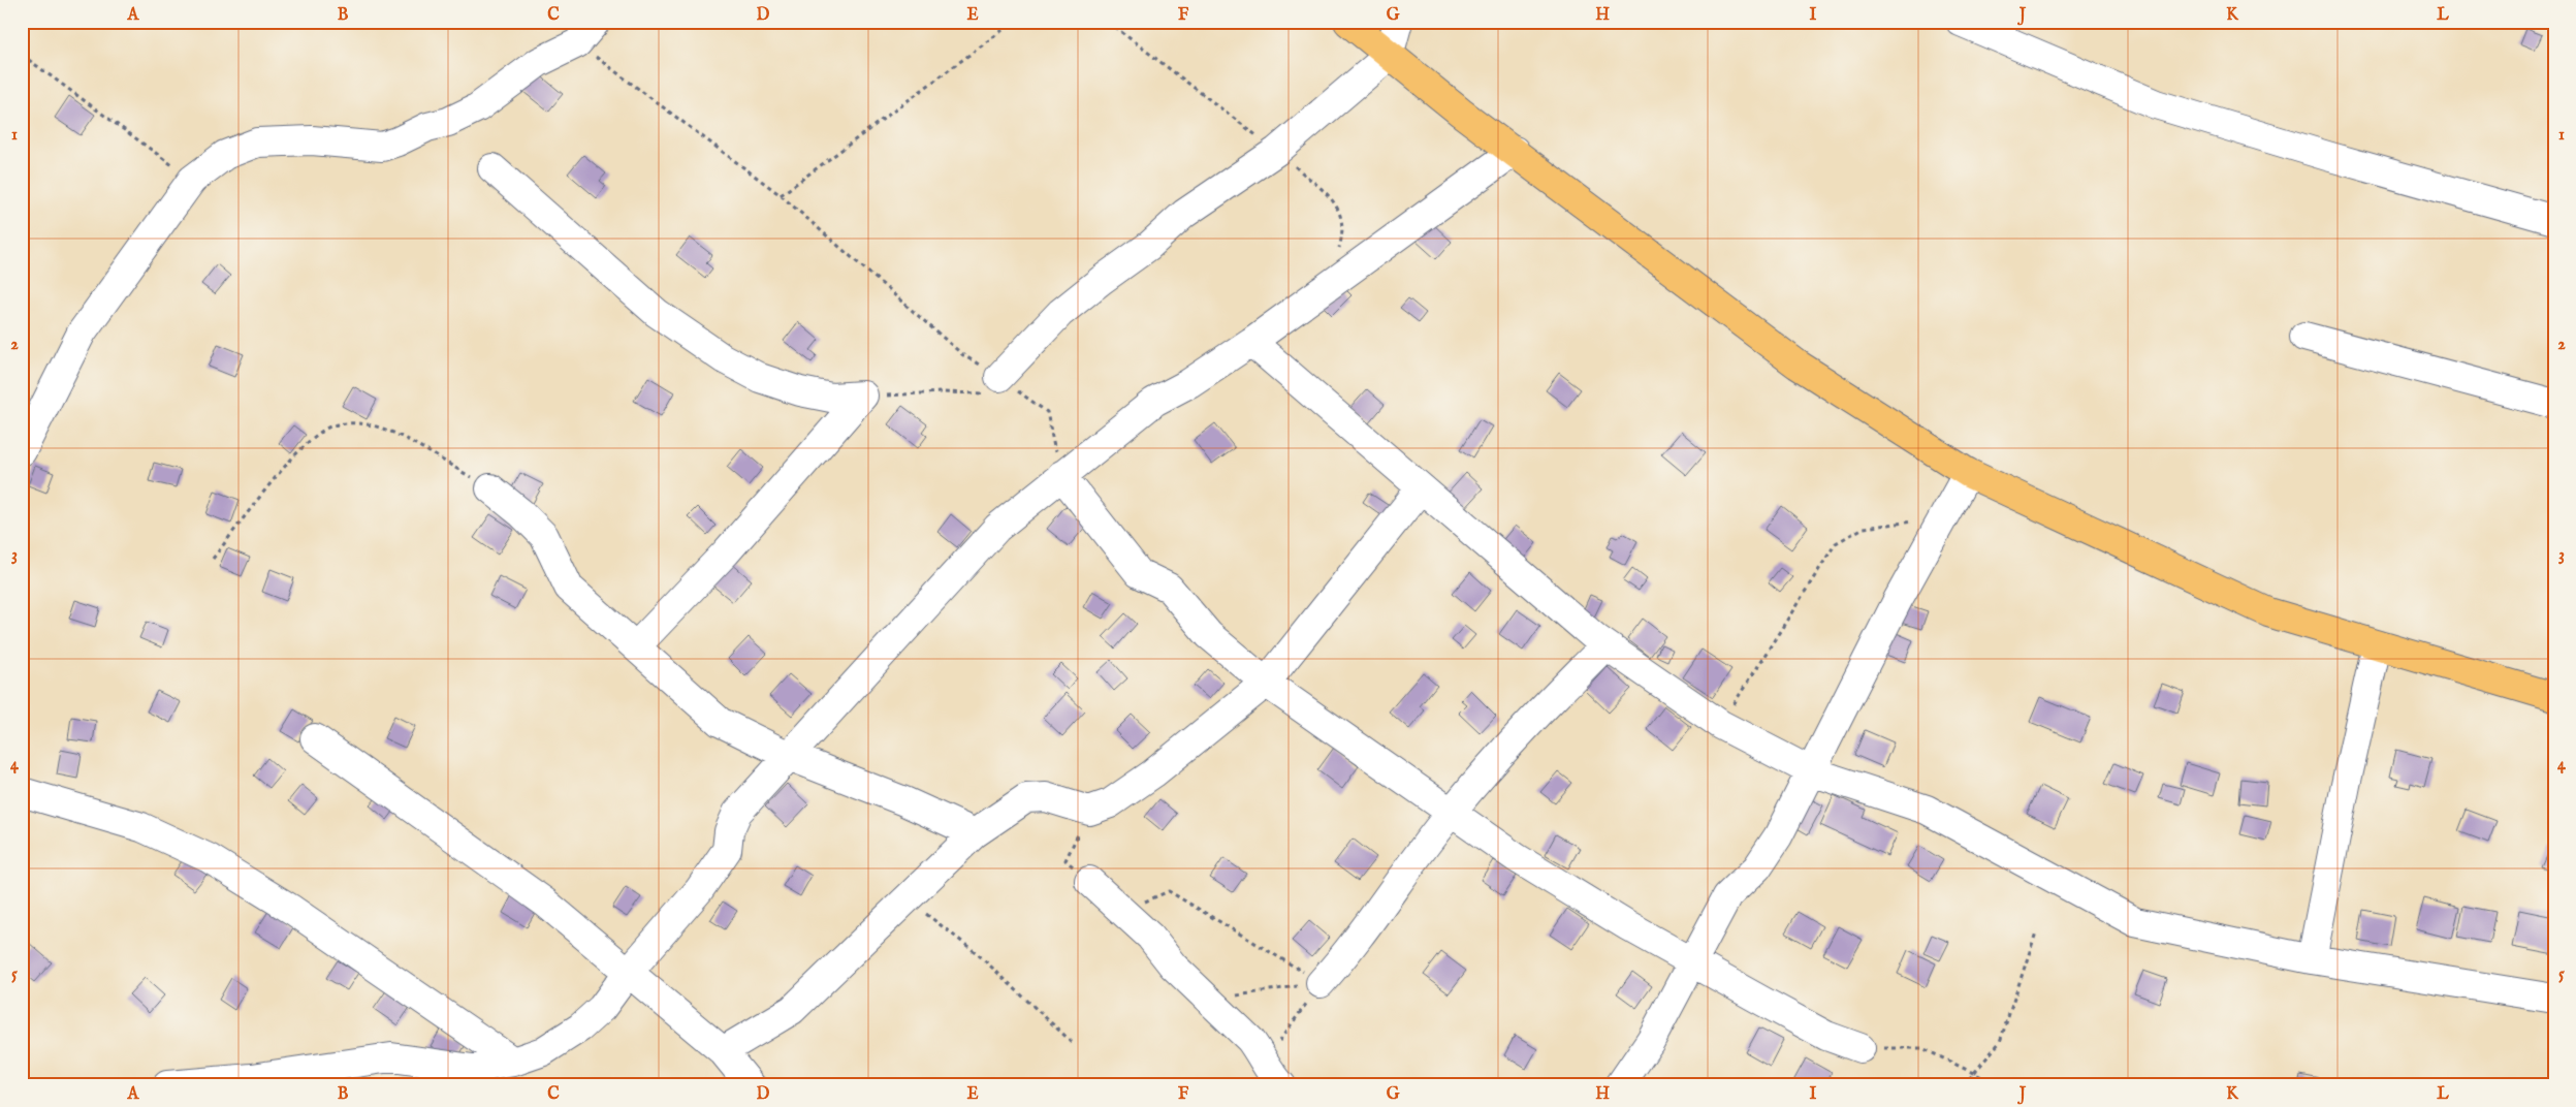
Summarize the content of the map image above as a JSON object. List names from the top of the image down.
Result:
{
  "grid": {
    "columns": [
      "A",
      "B",
      "C",
      "D",
      "E",
      "F",
      "G",
      "H",
      "I",
      "J",
      "K",
      "L"
    ],
    "rows": [
      "1",
      "2",
      "3",
      "4",
      "5"
    ]
  }
}
